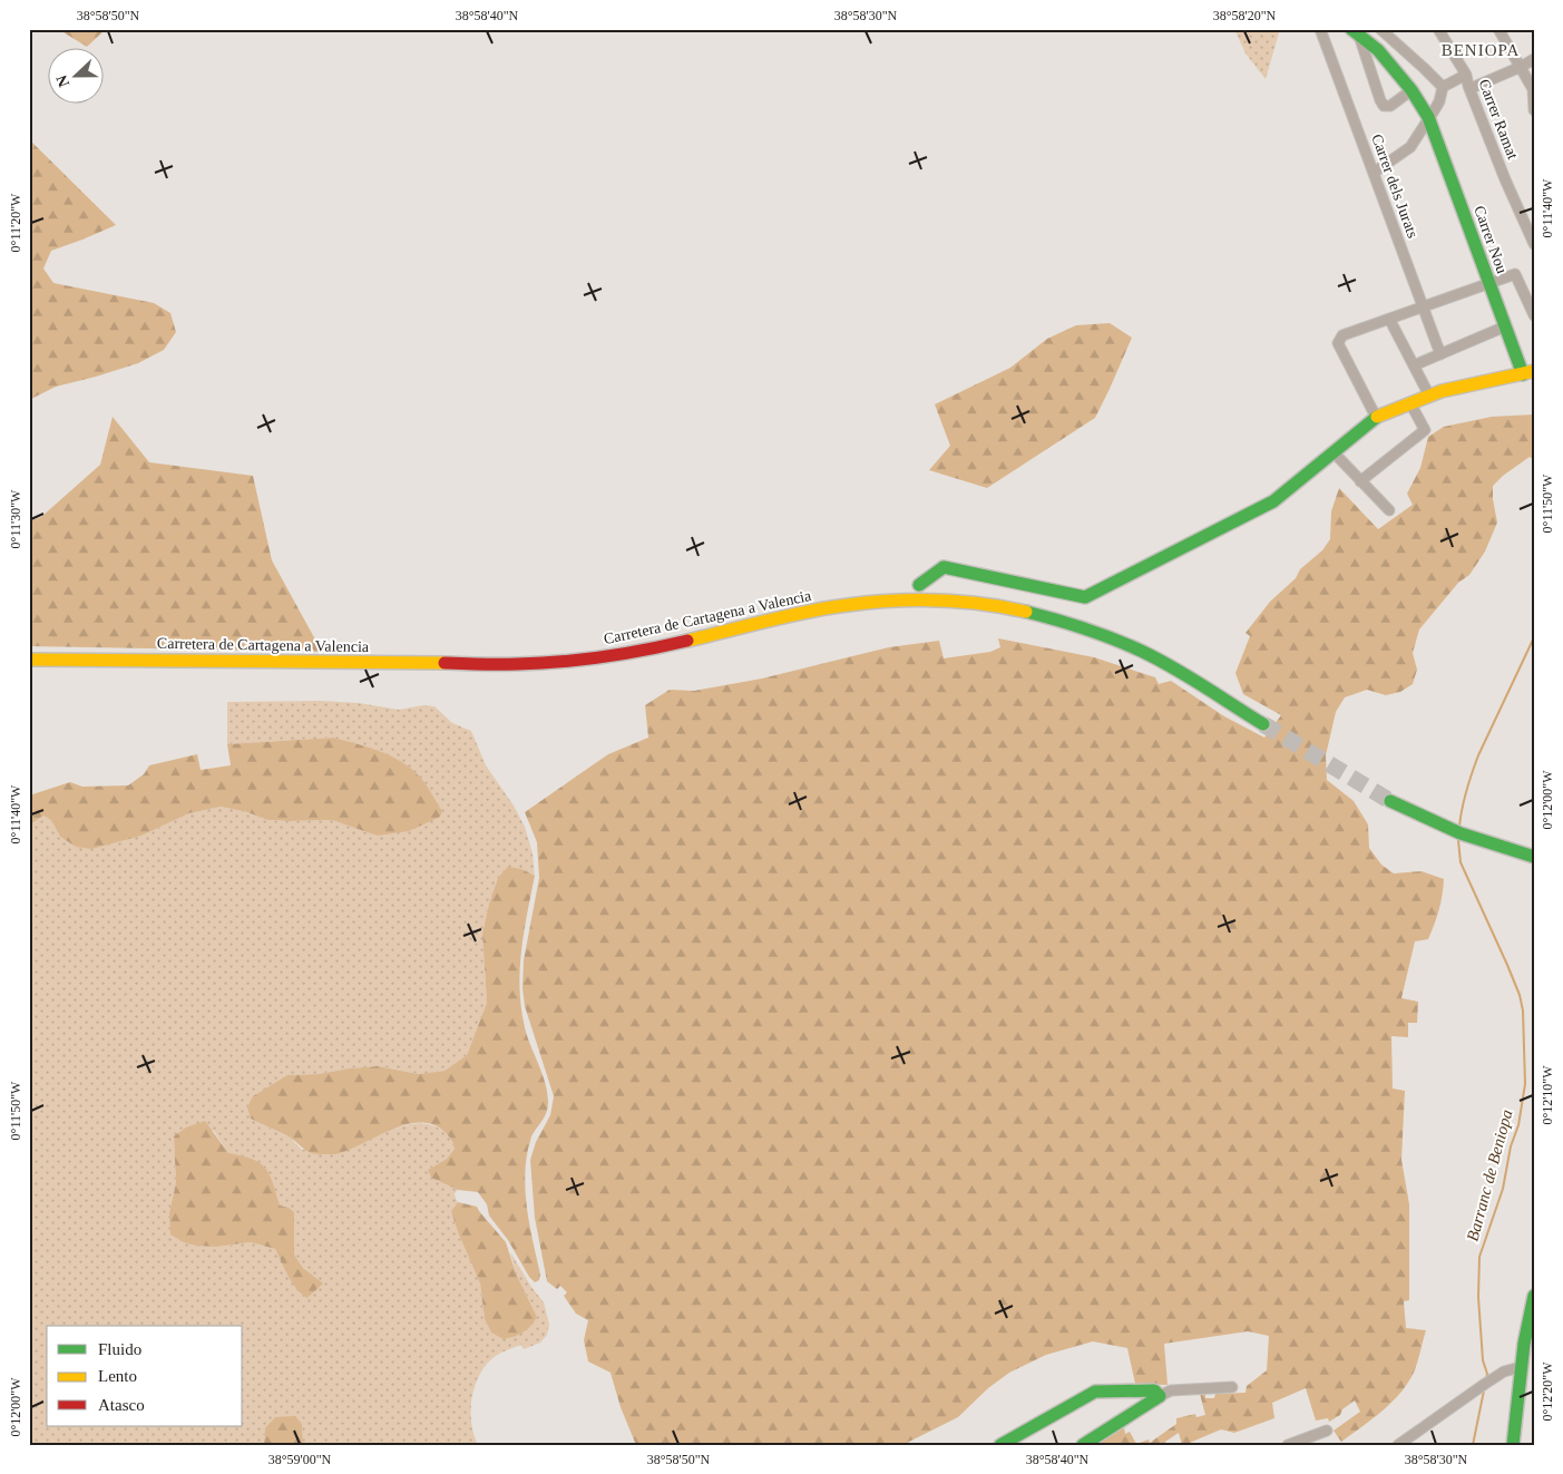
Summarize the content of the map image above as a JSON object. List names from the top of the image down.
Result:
{
  "streets": {
    "main road": ["Carrer Nou", "Carretera de Cartagena a Valencia"],
    "street": ["Carrer Ramat", "Carrer dels Jurats"]
  },
  "districts": ["BENIOPA"],
  "water": ["Barranc de Beniopa"],
  "legend": ["Fluido", "Lento", "Atasco"],
  "north": "left",
  "coordinates": [
    "38°58'50\"N",
    "38°58'40\"N",
    "38°58'30\"N",
    "38°58'20\"N",
    "0°11'40\"W",
    "0°11'20\"W",
    "0°11'50\"W",
    "0°11'30\"W",
    "0°12'00\"W",
    "0°12'10\"W",
    "0°12'20\"W",
    "38°59'00\"N"
  ]
}
